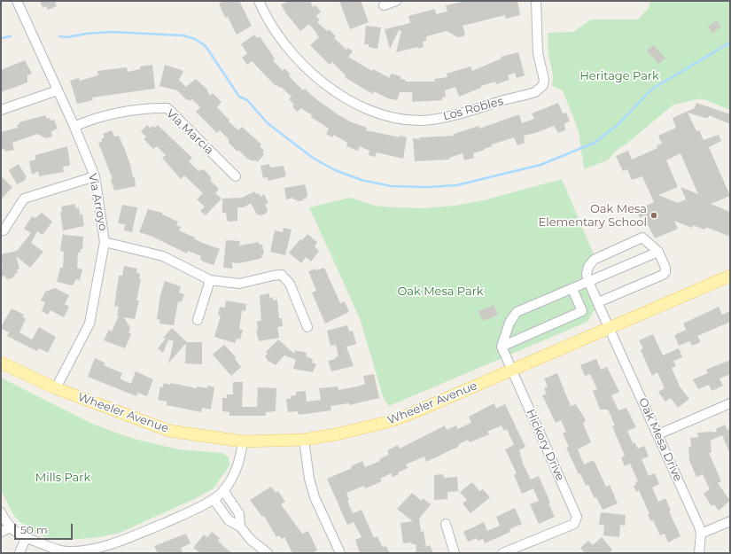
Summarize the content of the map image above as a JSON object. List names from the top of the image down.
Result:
{
  "streets": {
    "main road": ["Wheeler Avenue"],
    "street": [
      "Los Robles",
      "Via Marcia",
      "Via Arroyo",
      "Oak Mesa Drive",
      "Hickory Drive"
    ]
  },
  "crossings": [
    ["Via Marcia", "Via Arroyo"],
    ["Via Arroyo", "Wheeler Avenue"],
    ["Wheeler Avenue", "Oak Mesa Drive"],
    ["Wheeler Avenue", "Hickory Drive"]
  ],
  "parks": ["Heritage Park", "Oak Mesa Park", "Mills Park"],
  "places": ["Oak Mesa Elementary School"],
  "scale_bar": "50 m"
}
